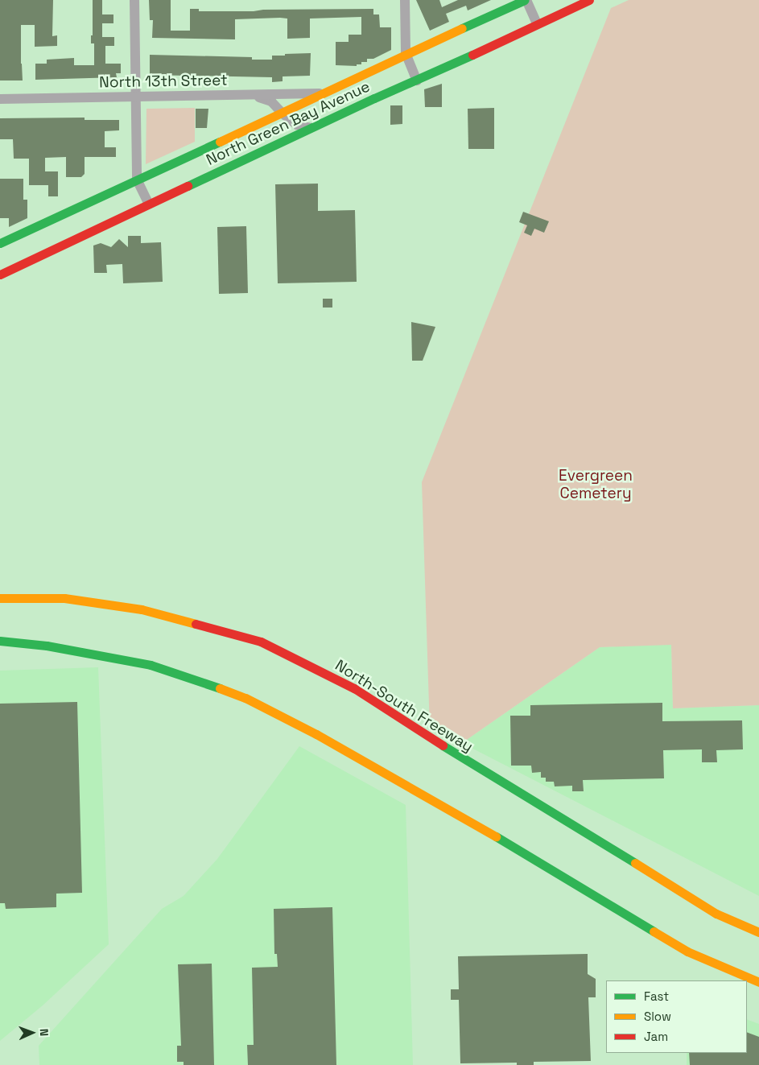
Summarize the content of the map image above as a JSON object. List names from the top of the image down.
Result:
{
  "streets": {
    "main road": ["North Green Bay Avenue", "North-South Freeway"],
    "street": ["North 13th Street"]
  },
  "crossings": [
    ["North 13th Street", "North Green Bay Avenue"]
  ],
  "parks": ["Evergreen Cemetery"],
  "legend": ["Fast", "Slow", "Jam"],
  "north": "right"
}
